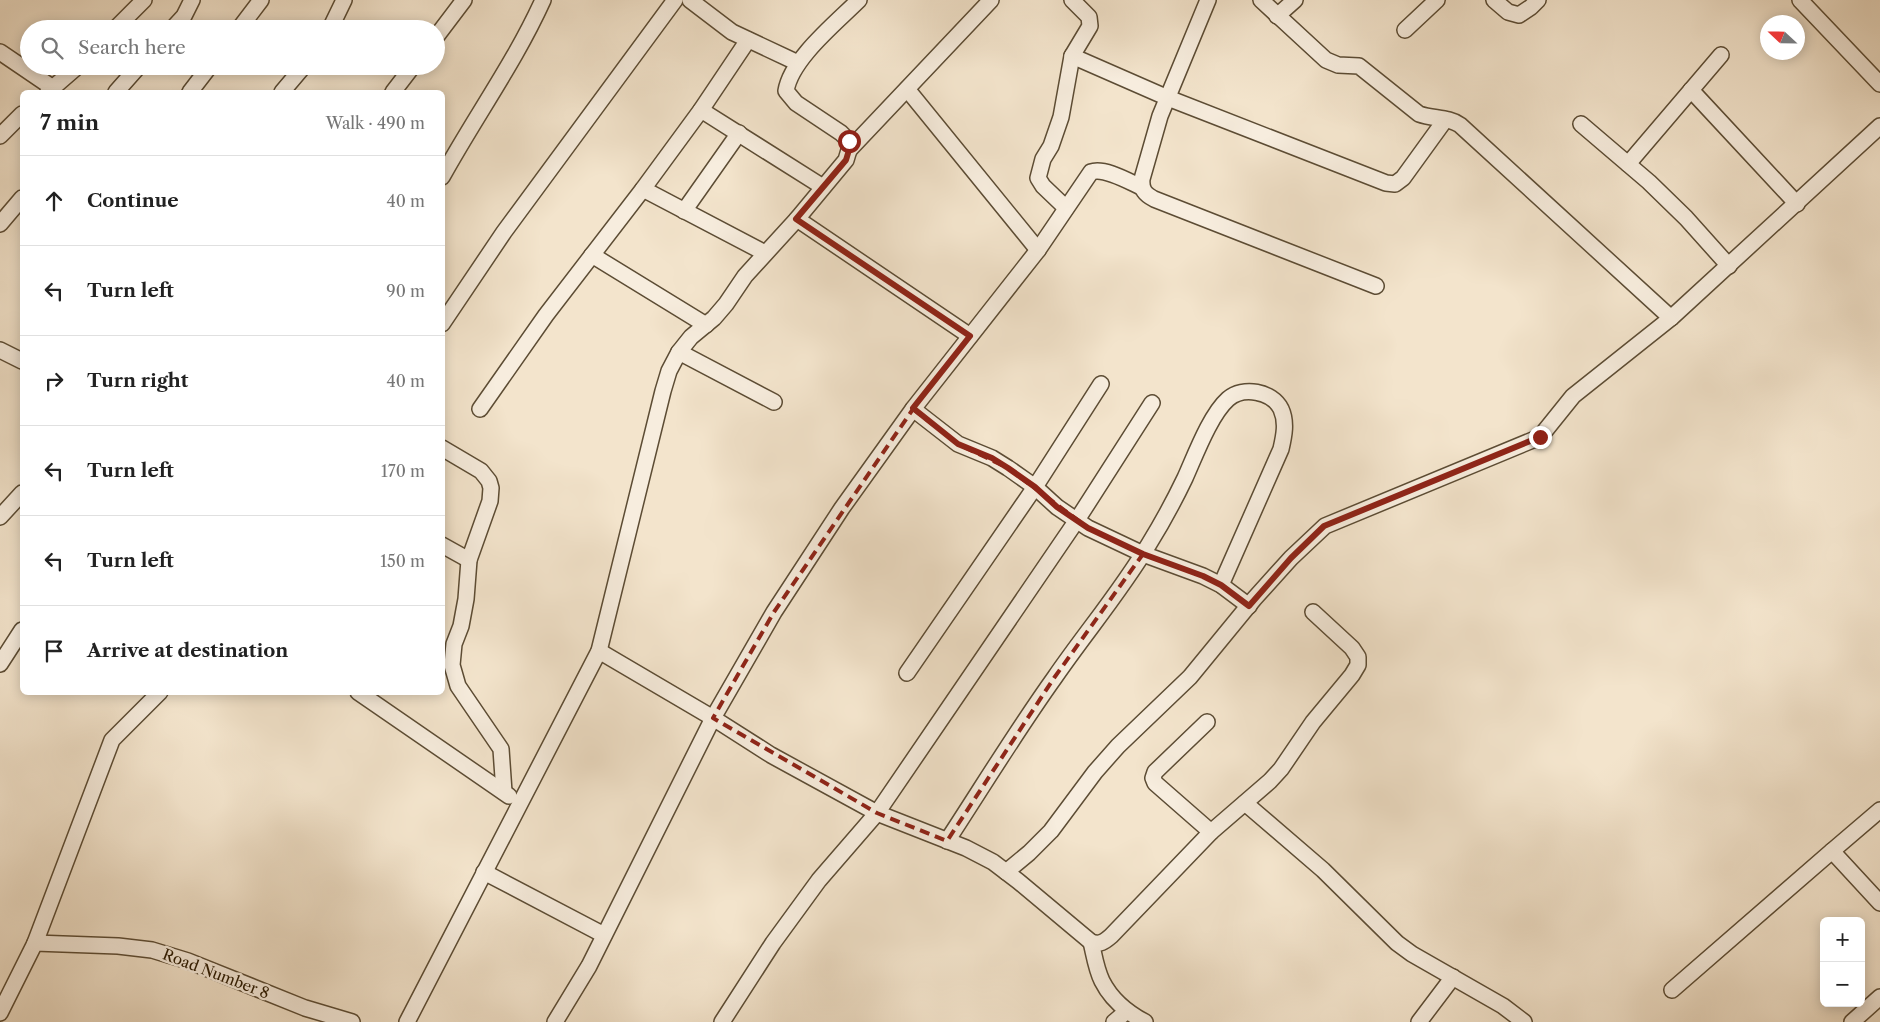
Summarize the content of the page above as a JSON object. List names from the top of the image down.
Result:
{
  "streets": {
    "street": ["Road Number 8"]
  },
  "north": "left",
  "page": {
    "search": "Search here",
    "heading": ["7 min", "Walk · 490 m"],
    "list": [
      ["Continue", "40 m"],
      ["Turn left", "90 m"],
      ["Turn right", "40 m"],
      ["Turn left", "170 m"],
      ["Turn left", "150 m"],
      "Arrive at destination"
    ],
    "map_buttons": ["+", "−"]
  }
}
